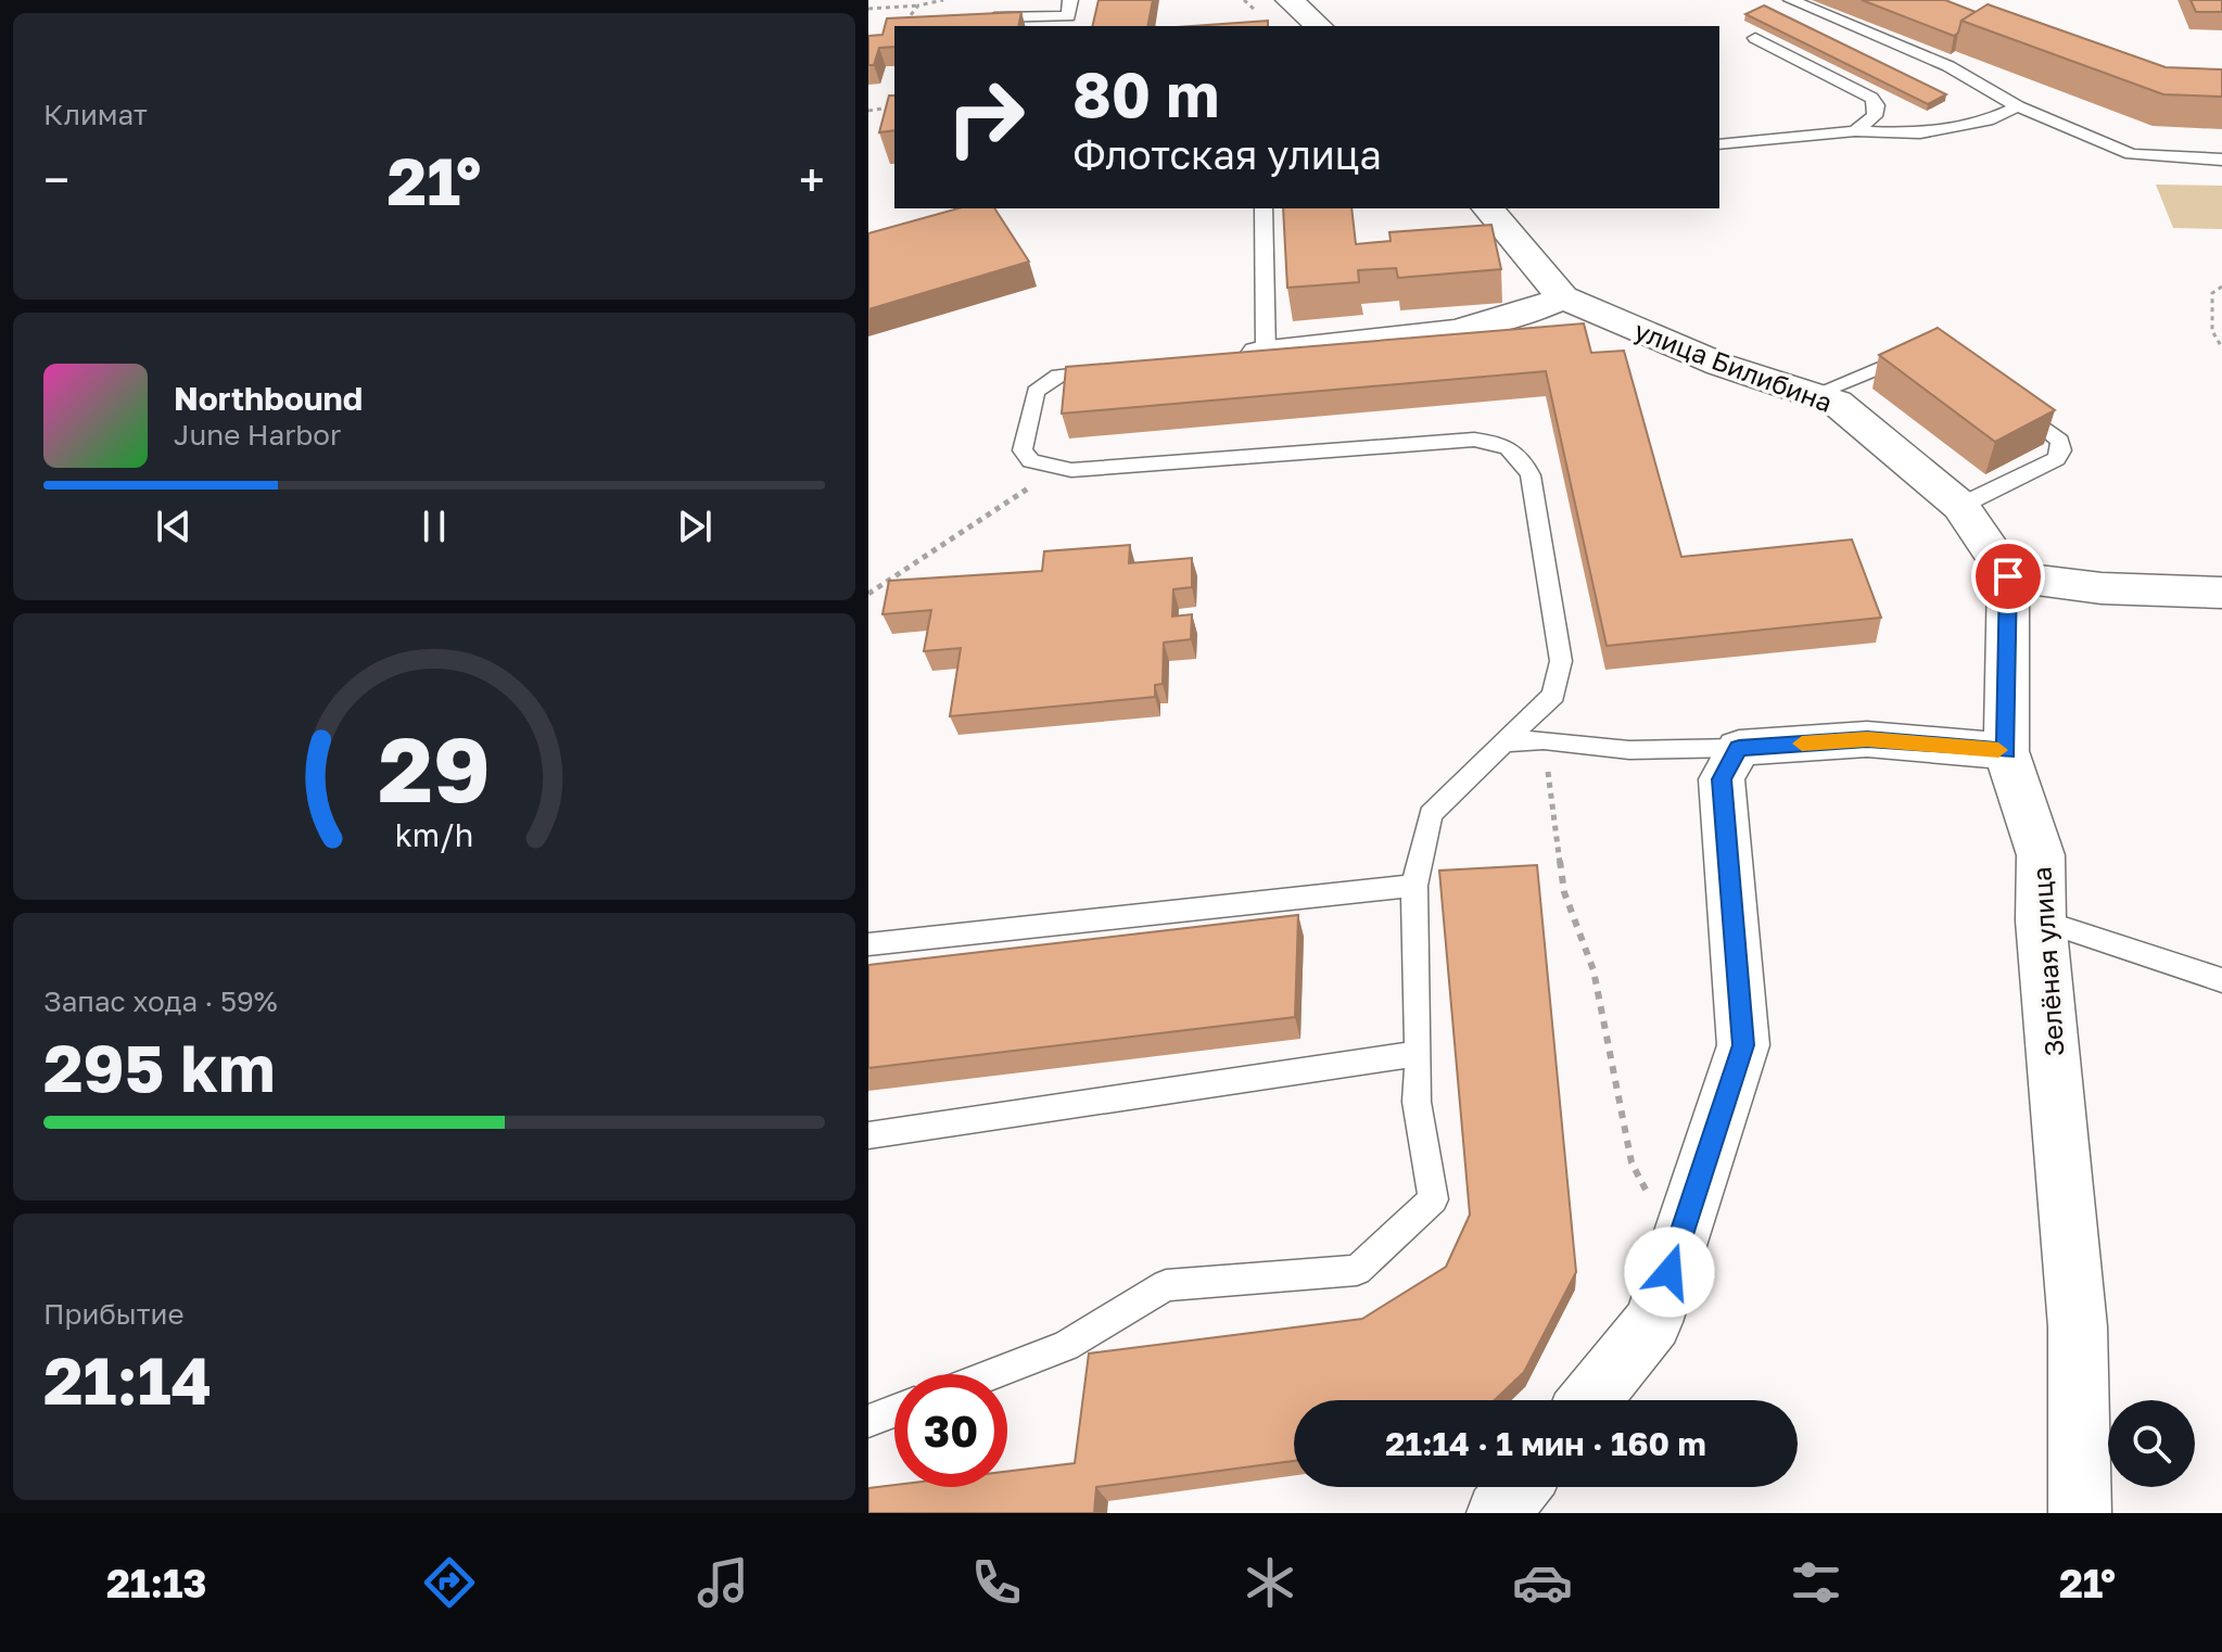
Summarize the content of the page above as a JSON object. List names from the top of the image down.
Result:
{
  "streets": {
    "street": ["улица Билибина", "Зелёная улица"]
  },
  "crossings": [
    ["улица Билибина", "Зелёная улица"]
  ],
  "page": {
    "tile": [
      "Климат",
      ["Запас хода · 59%", "295 km"],
      ["Прибытие", "21:14"]
    ],
    "turn": ["80 m", "Флотская улица"],
    "heat": ["−", "21°", "+"],
    "song": ["Northbound", "June Harbor"],
    "limit": "30",
    "trip": "21:14 · 1 мин · 160 m",
    "tabs": ["21:13", "21°"],
    "gauge": ["29", "km/h"]
  }
}
